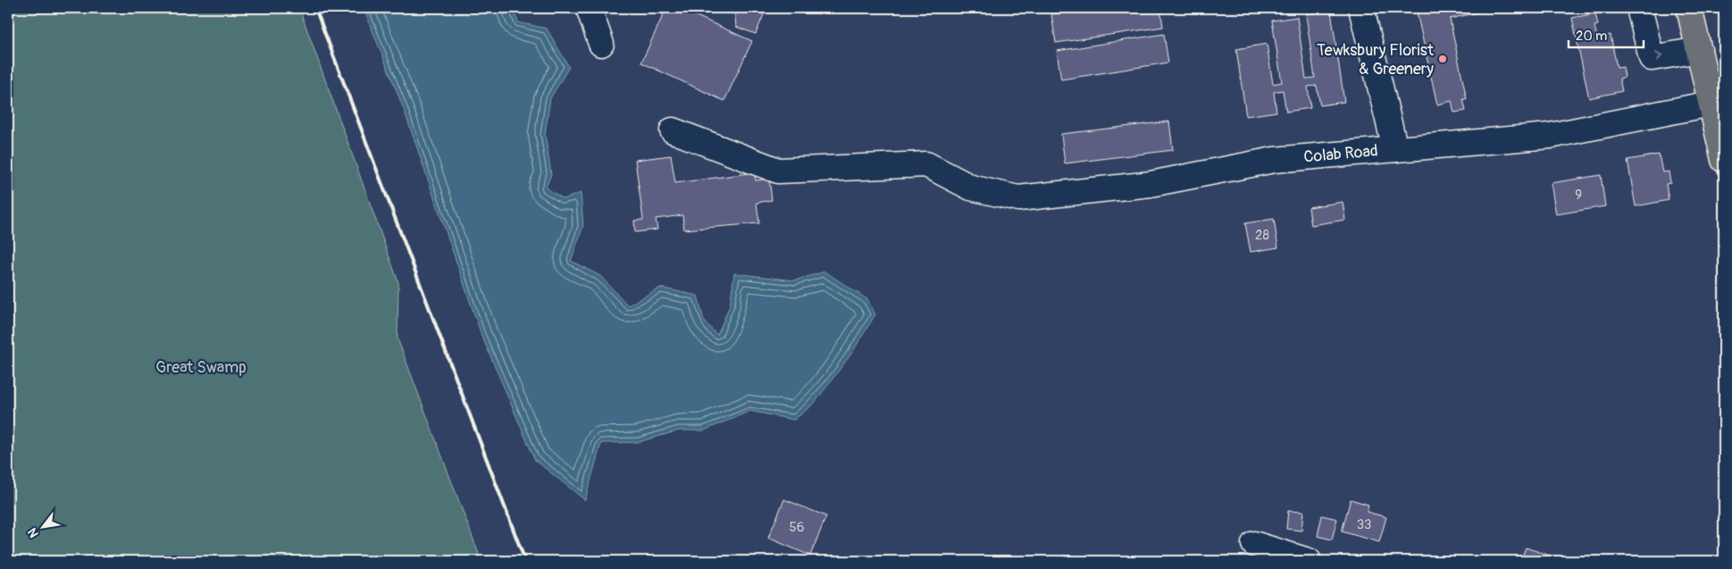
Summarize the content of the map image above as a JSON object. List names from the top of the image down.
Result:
{
  "streets": {
    "street": ["Colab Road"]
  },
  "parks": ["Great Swamp"],
  "places": ["Tewksbury Florist & Greenery"],
  "house_numbers": [
    "9",
    "28",
    "33",
    "56"
  ],
  "scale_bar": "20 m",
  "north": "bottom left"
}
